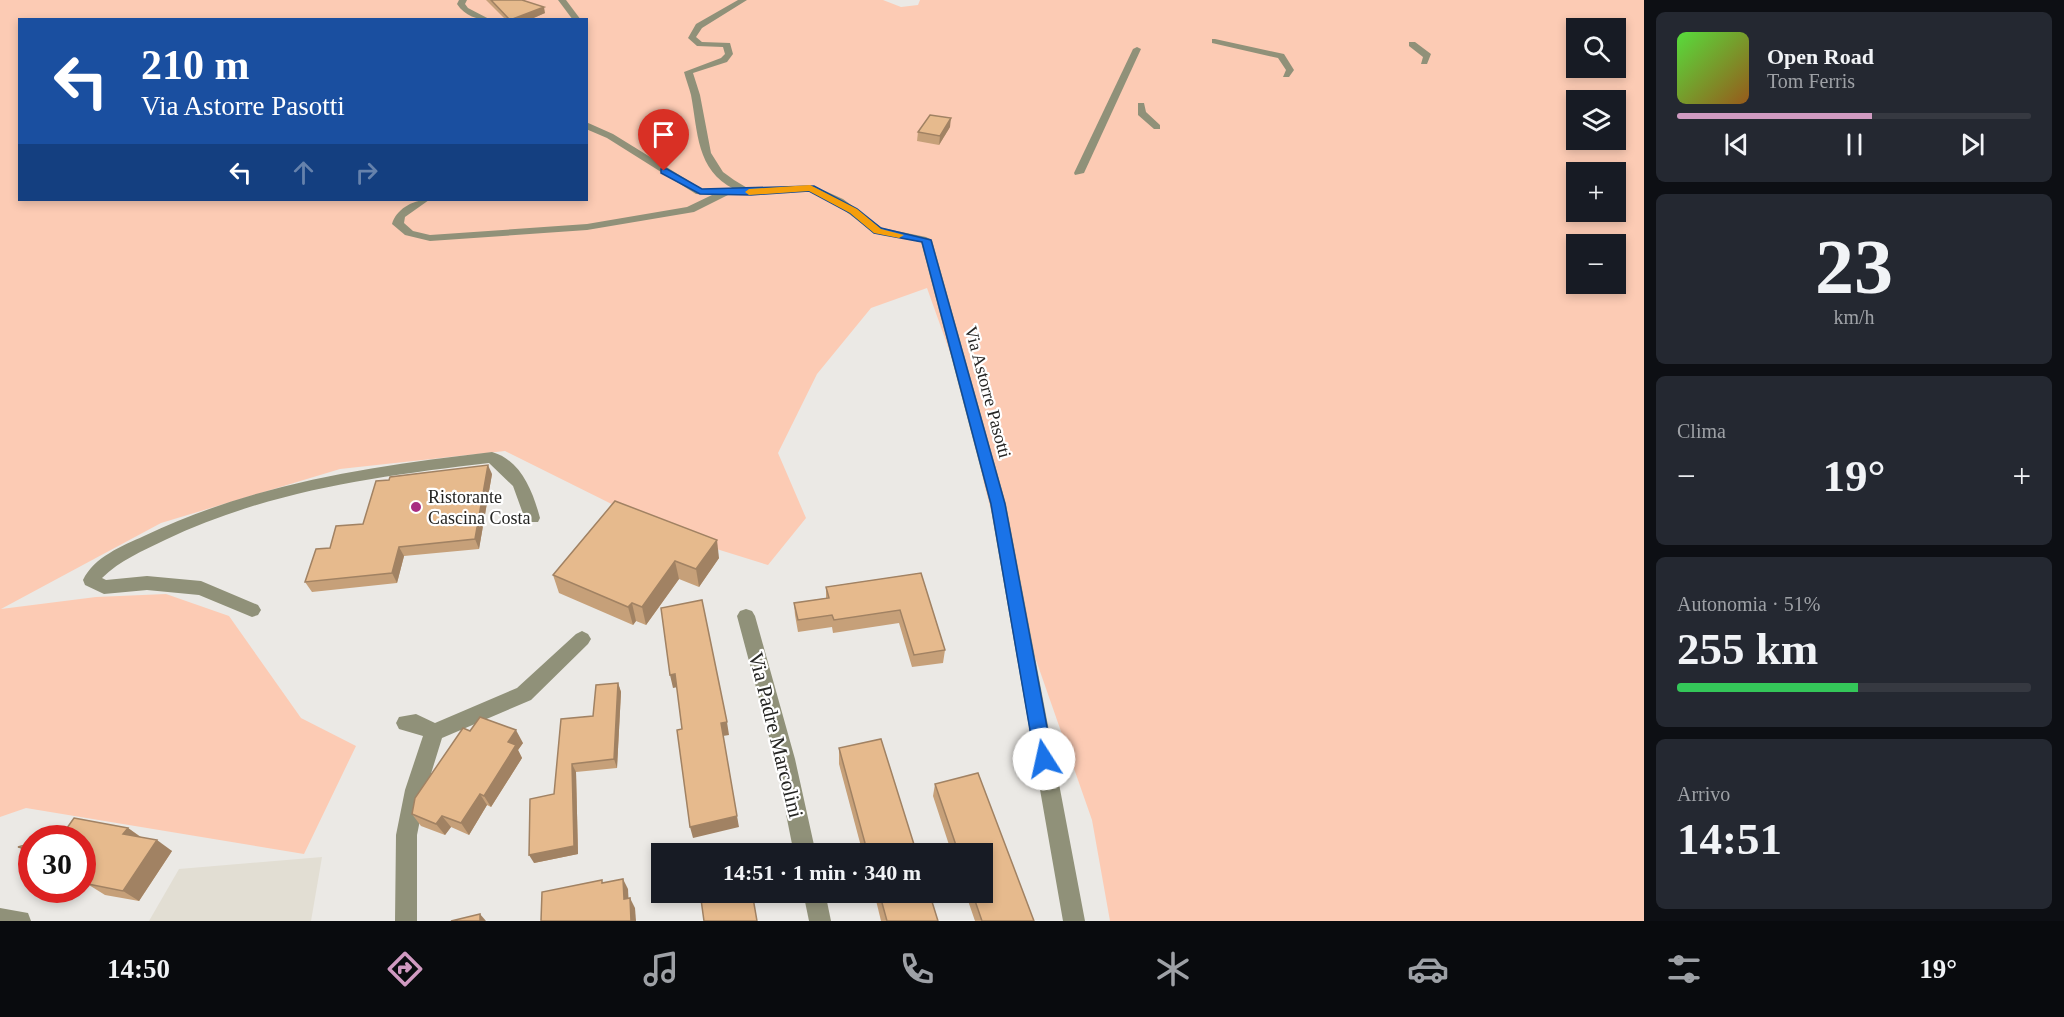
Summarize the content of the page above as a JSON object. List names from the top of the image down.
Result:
{
  "streets": {
    "street": ["Via Astorre Pasotti", "Via Padre Marcolini"]
  },
  "places": ["Ristorante Cascina Costa"],
  "page": {
    "map_buttons": ["+", "−"],
    "turn": ["210 m", "Via Astorre Pasotti"],
    "song": ["Open Road", "Tom Ferris"],
    "tile": [
      ["23", "km/h"],
      "Clima",
      ["Autonomia · 51%", "255 km"],
      ["Arrivo", "14:51"]
    ],
    "heat": ["−", "19°", "+"],
    "limit": "30",
    "trip": "14:51 · 1 min · 340 m",
    "tabs": ["14:50", "19°"]
  }
}
